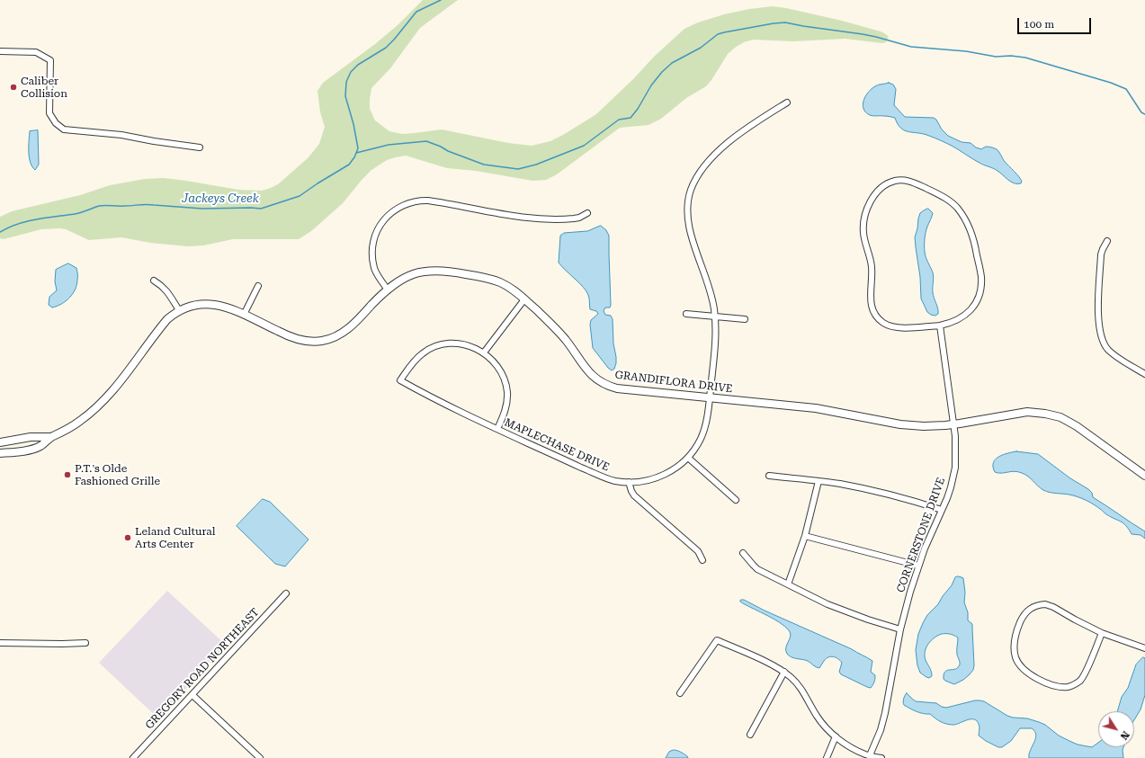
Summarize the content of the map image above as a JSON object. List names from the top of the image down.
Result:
{
  "streets": {
    "street": [
      "GRANDIFLORA DRIVE",
      "MAPLECHASE DRIVE",
      "CORNERSTONE DRIVE",
      "GREGORY ROAD NORTHEAST"
    ]
  },
  "crossings": [
    ["GRANDIFLORA DRIVE", "MAPLECHASE DRIVE"],
    ["GRANDIFLORA DRIVE", "CORNERSTONE DRIVE"]
  ],
  "water": ["Jackeys Creek"],
  "places": ["Caliber Collision", "P.T.'s Olde Fashioned Grille", "Leland Cultural Arts Center"],
  "scale_bar": "100 m",
  "north": "bottom right"
}
